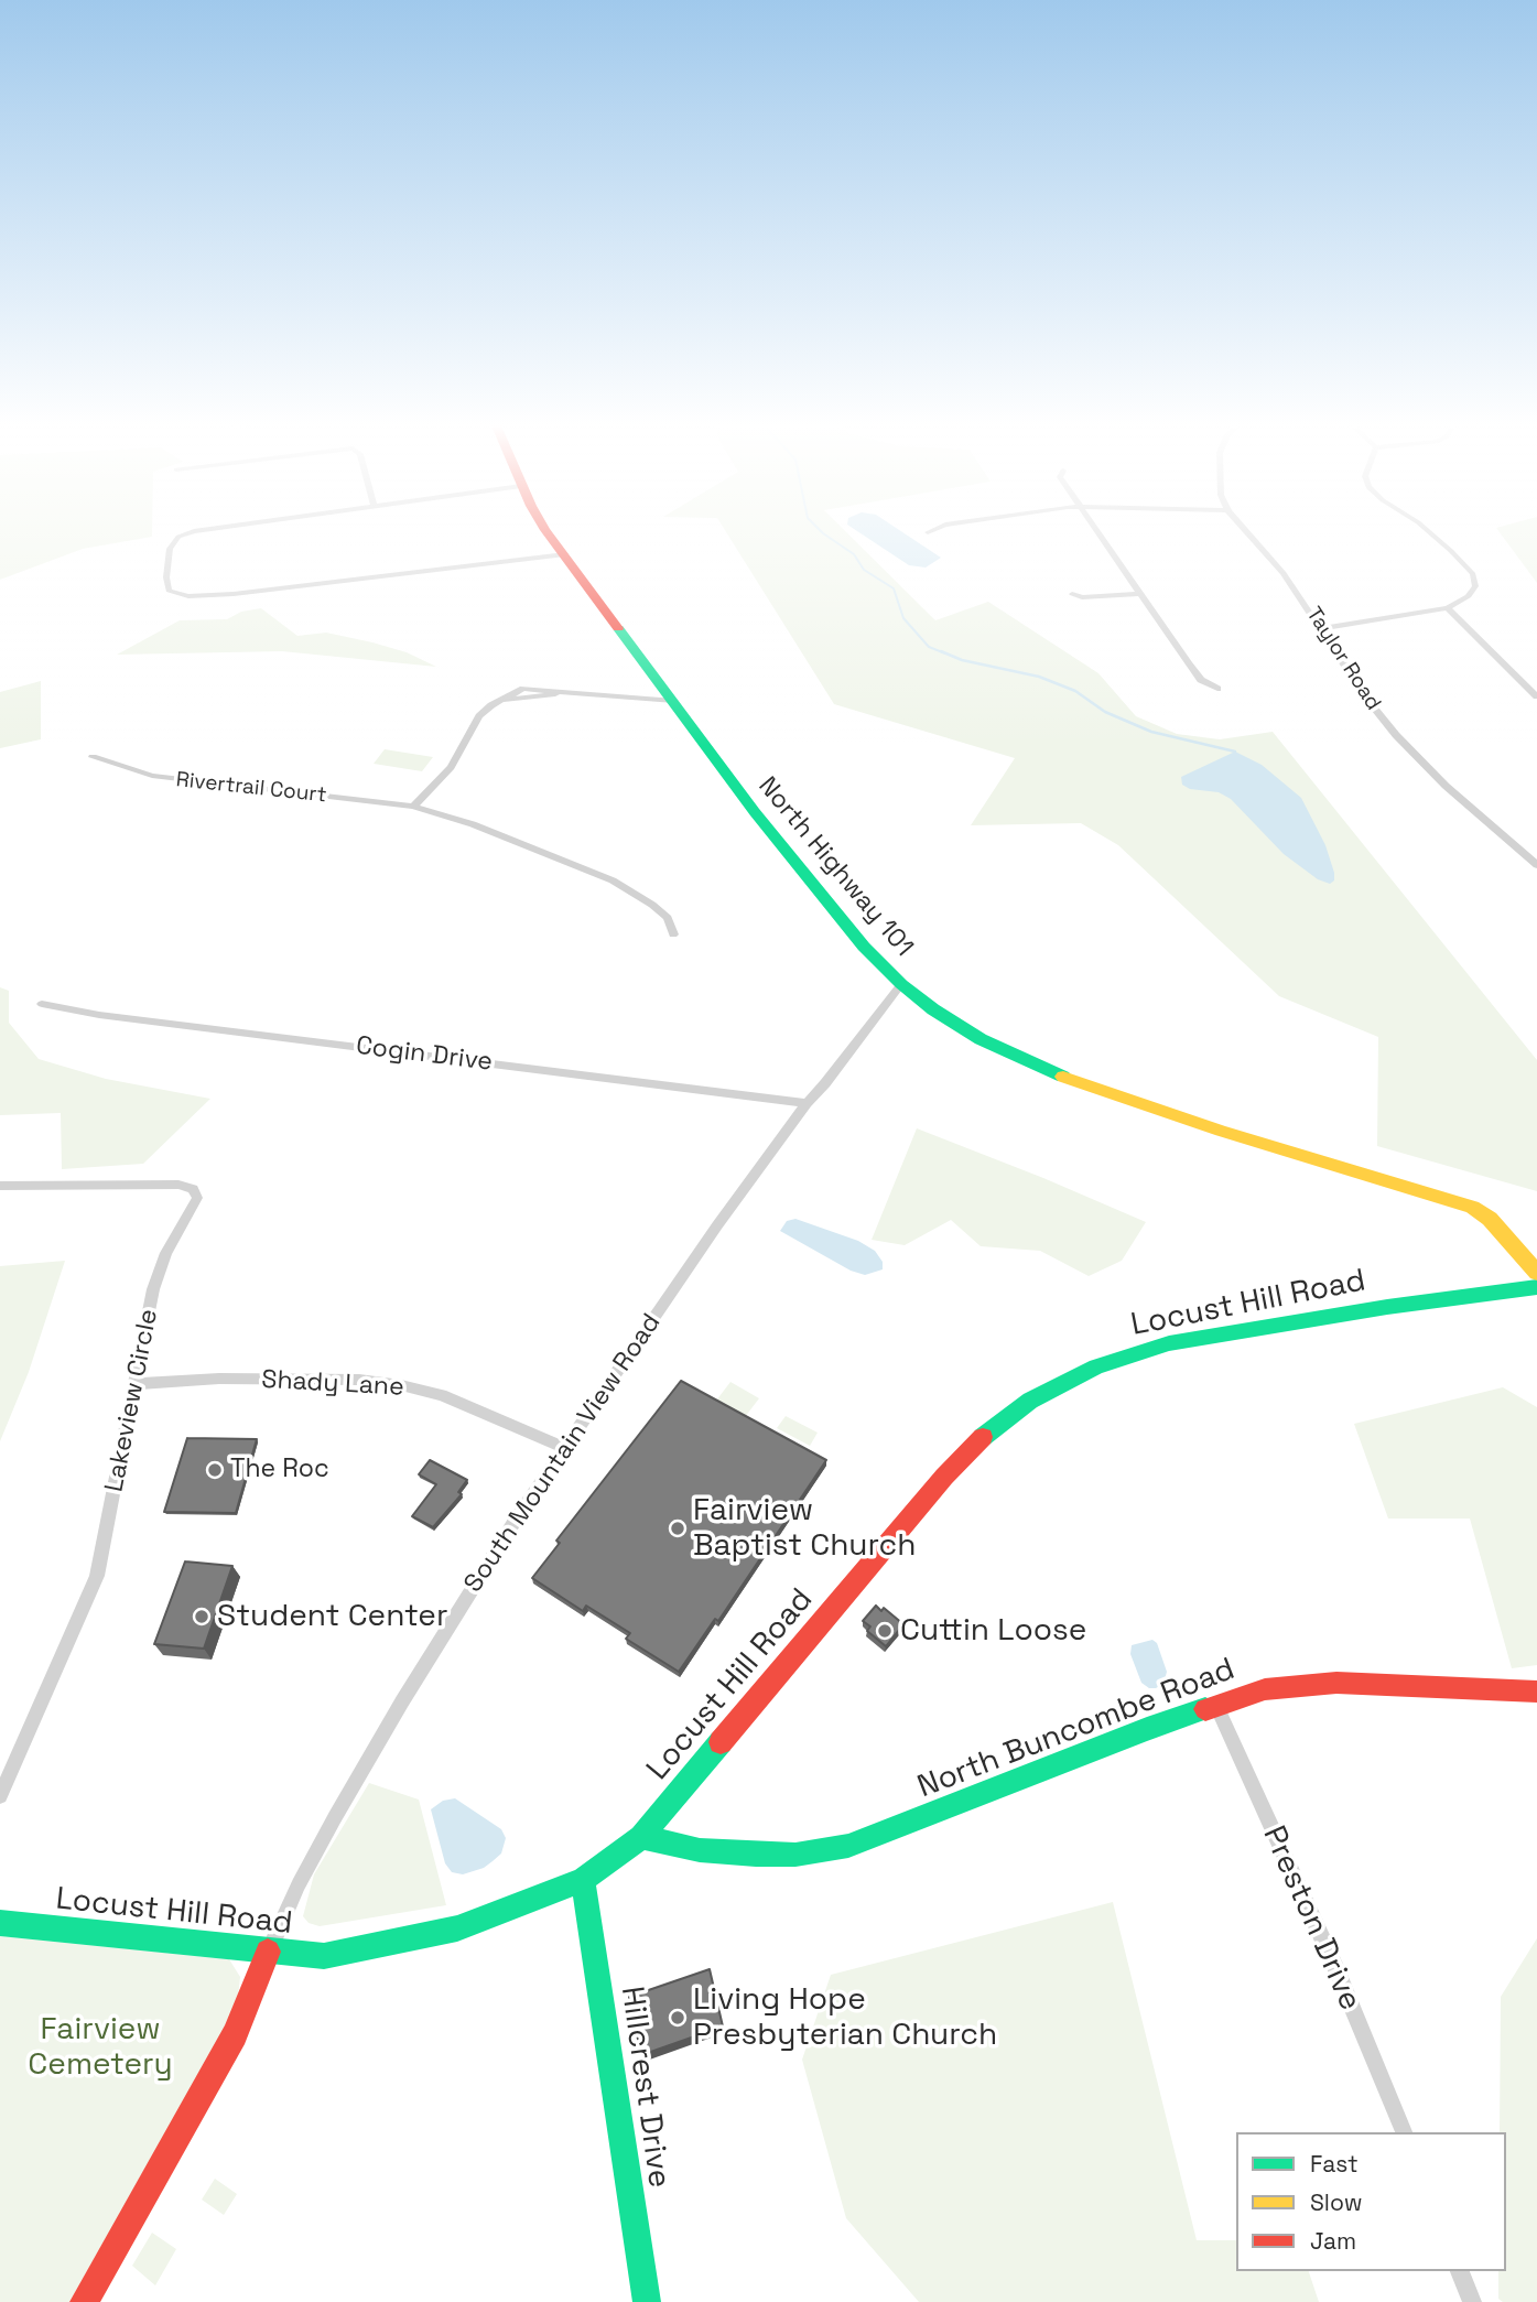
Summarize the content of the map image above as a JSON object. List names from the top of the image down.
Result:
{
  "streets": {
    "main road": [
      "North Highway 101",
      "Locust Hill Road",
      "North Buncombe Road",
      "Hillcrest Drive"
    ],
    "street": [
      "Taylor Road",
      "Rivertrail Court",
      "Cogin Drive",
      "Shady Lane",
      "Lakeview Circle",
      "South Mountain View Road",
      "Preston Drive"
    ]
  },
  "crossings": [
    ["North Highway 101", "South Mountain View Road"],
    ["Cogin Drive", "South Mountain View Road"],
    ["Locust Hill Road", "South Mountain View Road"],
    ["Locust Hill Road", "North Buncombe Road"],
    ["Locust Hill Road", "Hillcrest Drive"],
    ["Shady Lane", "Lakeview Circle"],
    ["Shady Lane", "South Mountain View Road"],
    ["North Buncombe Road", "Preston Drive"]
  ],
  "parks": ["Fairview Cemetery"],
  "places": [
    "The Roc",
    "Fairview Baptist Church",
    "Student Center",
    "Cuttin Loose",
    "Living Hope Presbyterian Church"
  ],
  "legend": ["Fast", "Slow", "Jam"]
}
